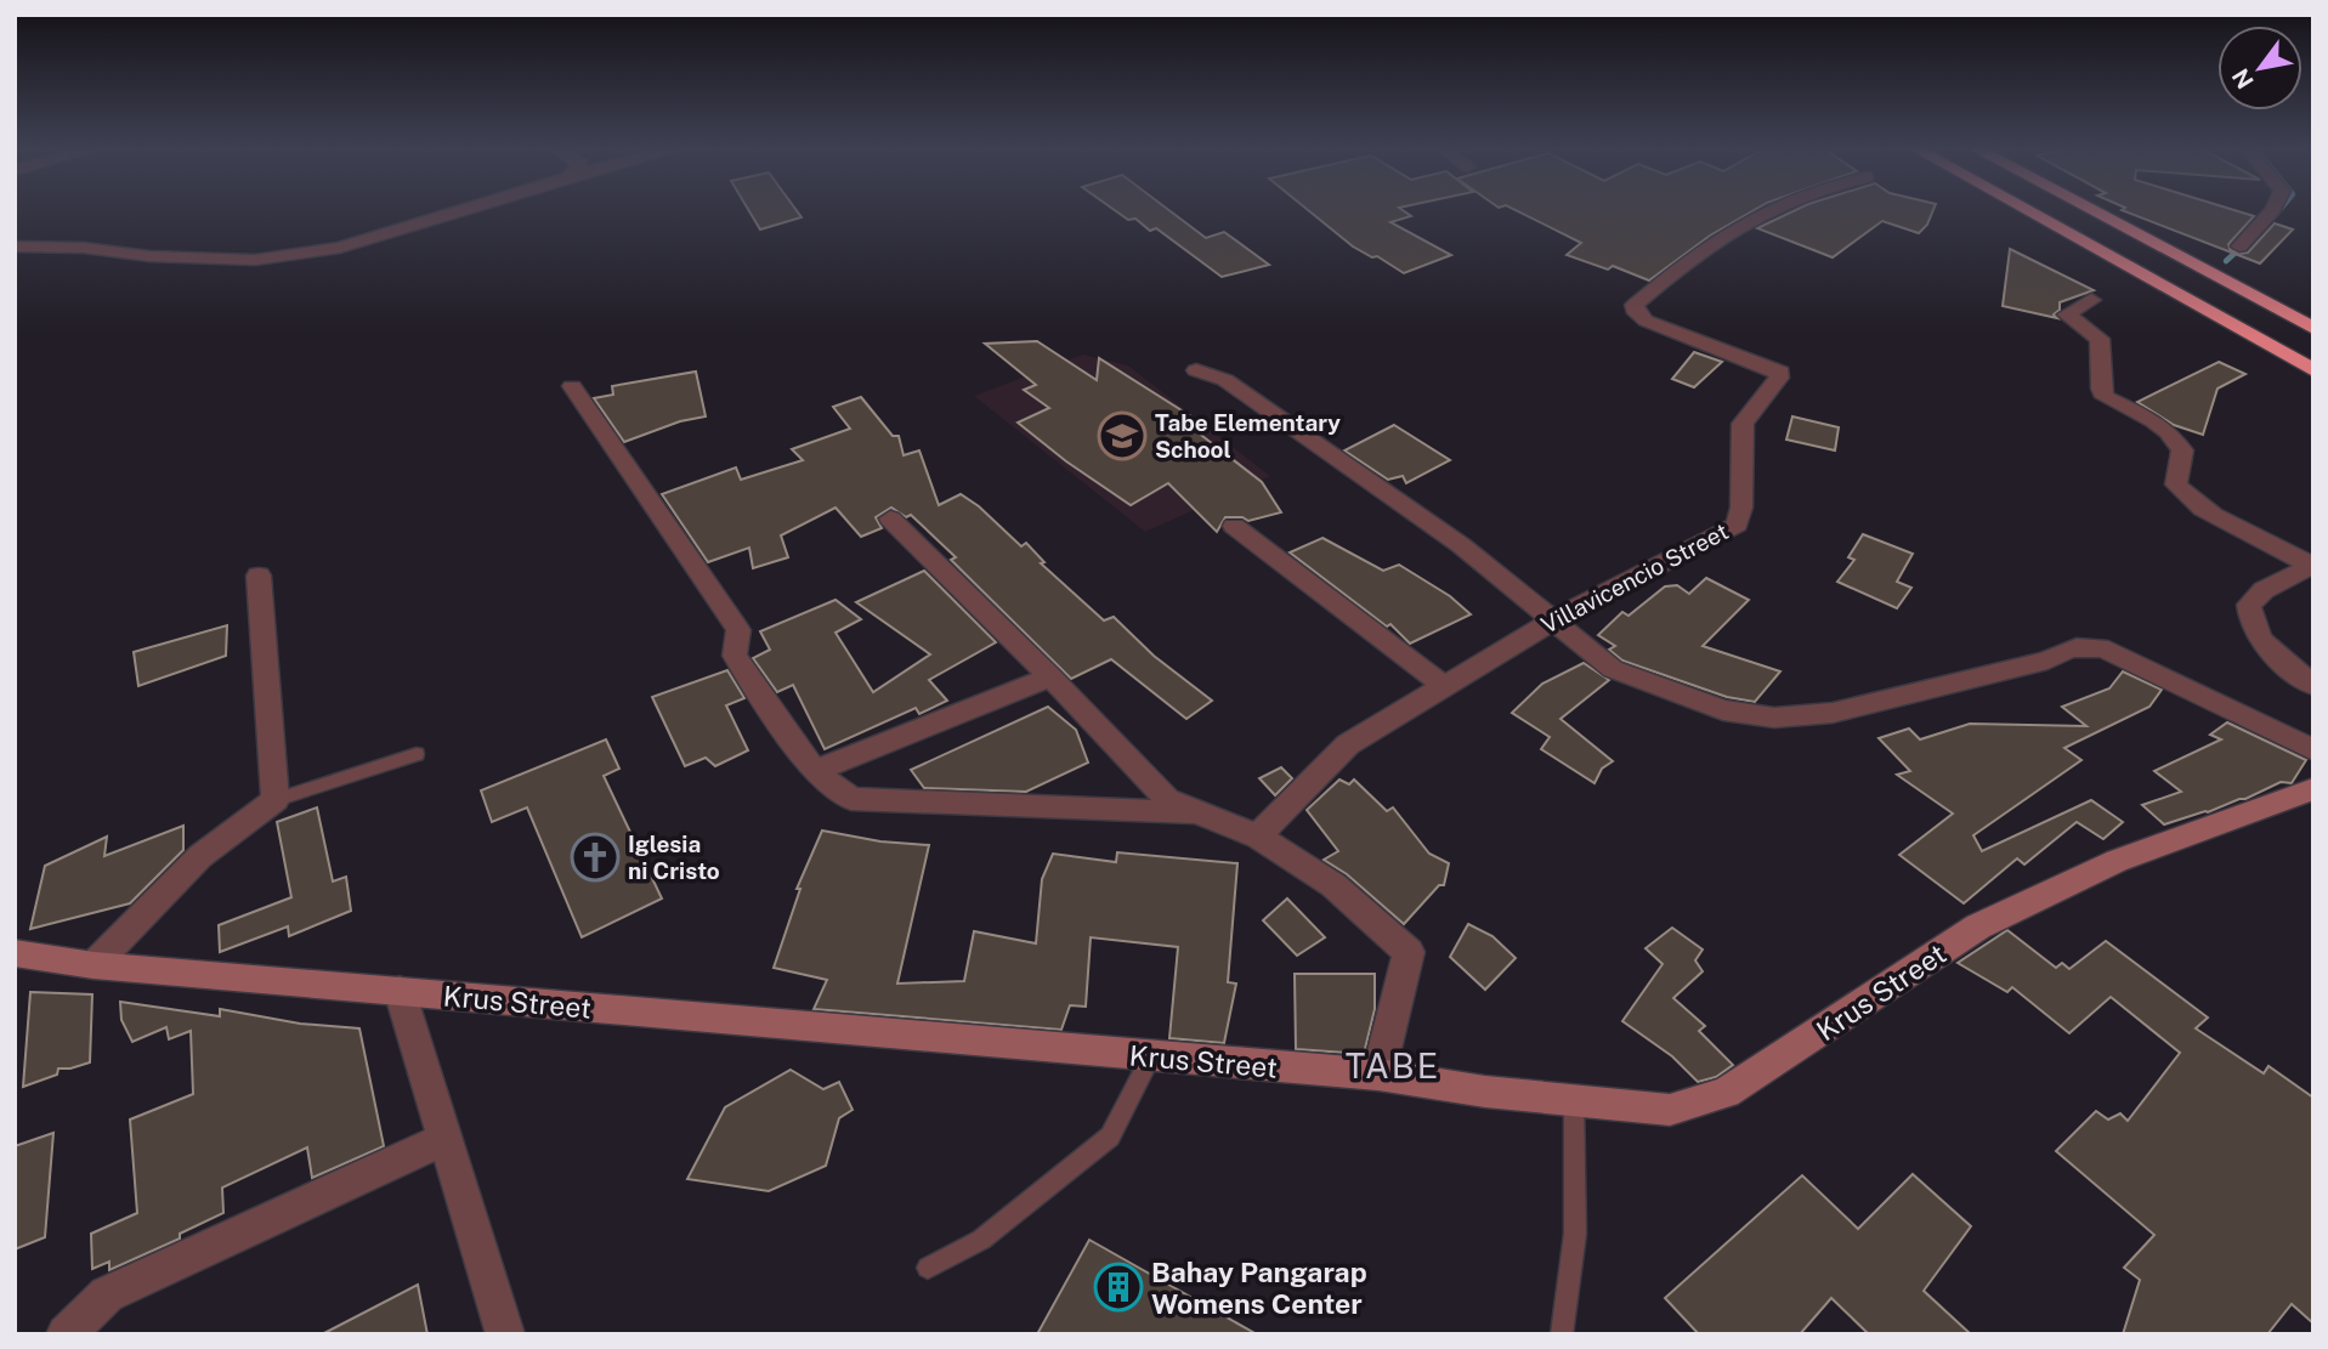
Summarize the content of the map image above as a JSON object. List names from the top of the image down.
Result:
{
  "streets": {
    "main road": ["Krus Street"],
    "street": ["Villavicencio Street"]
  },
  "districts": ["TABE"],
  "places": {
    "school or university": ["Tabe Elementary School"],
    "church": ["Iglesia ni Cristo"],
    "building": ["Bahay Pangarap Womens Center"]
  },
  "north": "bottom left"
}
